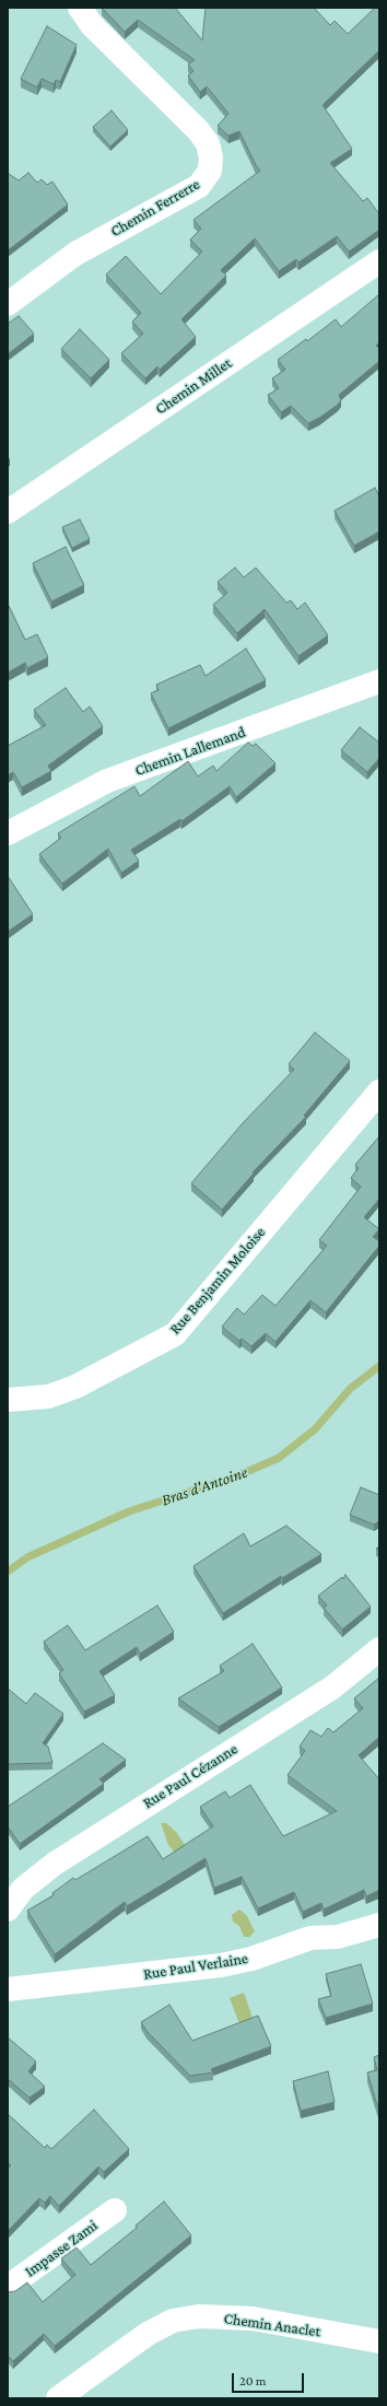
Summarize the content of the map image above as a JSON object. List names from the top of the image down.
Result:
{
  "streets": {
    "street": [
      "Chemin Ferrerre",
      "Chemin Millet",
      "Chemin Lallemand",
      "Rue Benjamin Moloise",
      "Rue Paul Cézanne",
      "Rue Paul Verlaine",
      "Impasse Zami",
      "Chemin Anaclet"
    ]
  },
  "water": ["Bras d'Antoine"],
  "scale_bar": "20 m"
}
